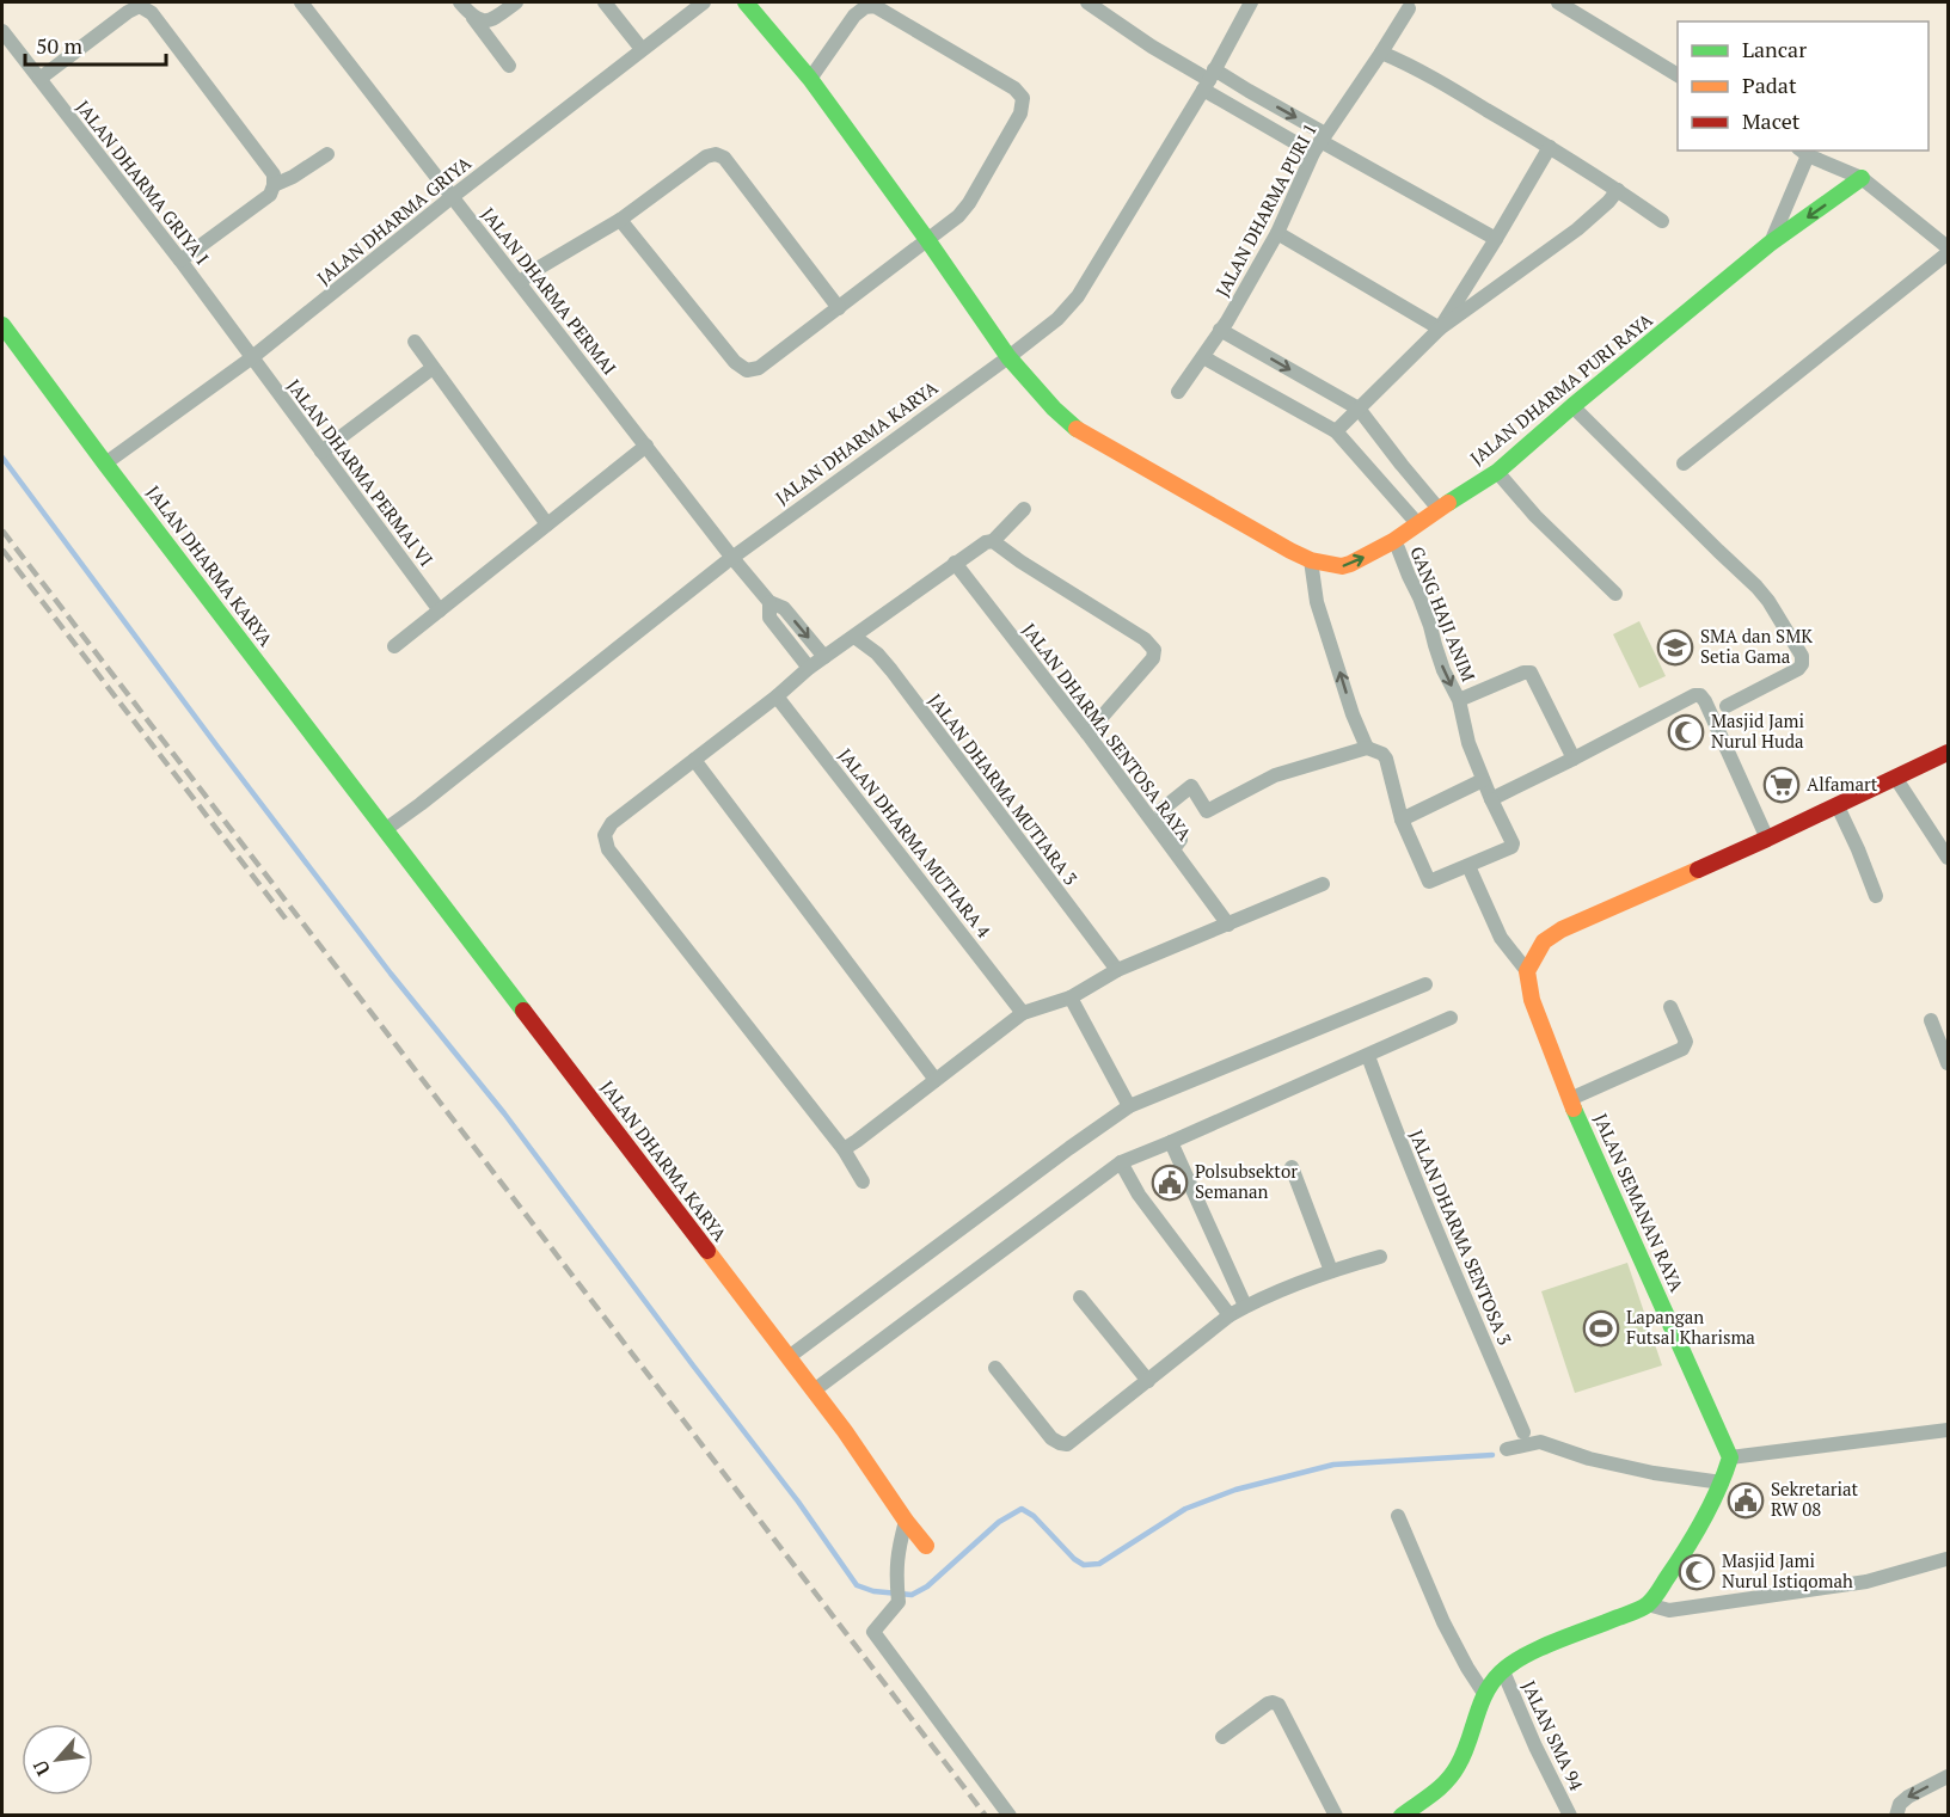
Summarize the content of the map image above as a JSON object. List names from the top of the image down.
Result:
{
  "streets": {
    "street": [
      "JALAN DHARMA GRIYA I",
      "JALAN DHARMA PURI 1",
      "JALAN DHARMA GRIYA",
      "JALAN DHARMA PERMAI",
      "JALAN DHARMA PURI RAYA",
      "JALAN DHARMA KARYA",
      "JALAN DHARMA PERMAI VI",
      "GANG HAJI ANIM",
      "JALAN DHARMA SENTOSA RAYA",
      "JALAN DHARMA MUTIARA 3",
      "JALAN DHARMA MUTIARA 4",
      "JALAN SEMANAN RAYA",
      "JALAN DHARMA SENTOSA 3",
      "JALAN SMA 94"
    ]
  },
  "crossings": [
    ["JALAN DHARMA GRIYA I", "JALAN DHARMA GRIYA"],
    ["JALAN DHARMA GRIYA I", "JALAN DHARMA PERMAI VI"],
    ["JALAN DHARMA GRIYA", "JALAN DHARMA PERMAI"],
    ["JALAN DHARMA GRIYA", "JALAN DHARMA KARYA"],
    ["JALAN DHARMA GRIYA", "JALAN DHARMA PERMAI VI"],
    ["JALAN DHARMA PERMAI", "JALAN DHARMA KARYA"],
    ["JALAN DHARMA PURI RAYA", "JALAN DHARMA KARYA"],
    ["JALAN DHARMA PURI RAYA", "GANG HAJI ANIM"]
  ],
  "places": {
    "school or university": ["SMA dan SMK Setia Gama"],
    "mosque": ["Masjid Jami Nurul Huda", "Masjid Jami Nurul Istiqomah"],
    "supermarket": ["Alfamart"],
    "public building": ["Polsubsektor Semanan", "Sekretariat RW 08"],
    "sports": ["Lapangan Futsal Kharisma"]
  },
  "legend": ["Lancar", "Padat", "Macet"],
  "scale_bar": "50 m",
  "north": "bottom left"
}
